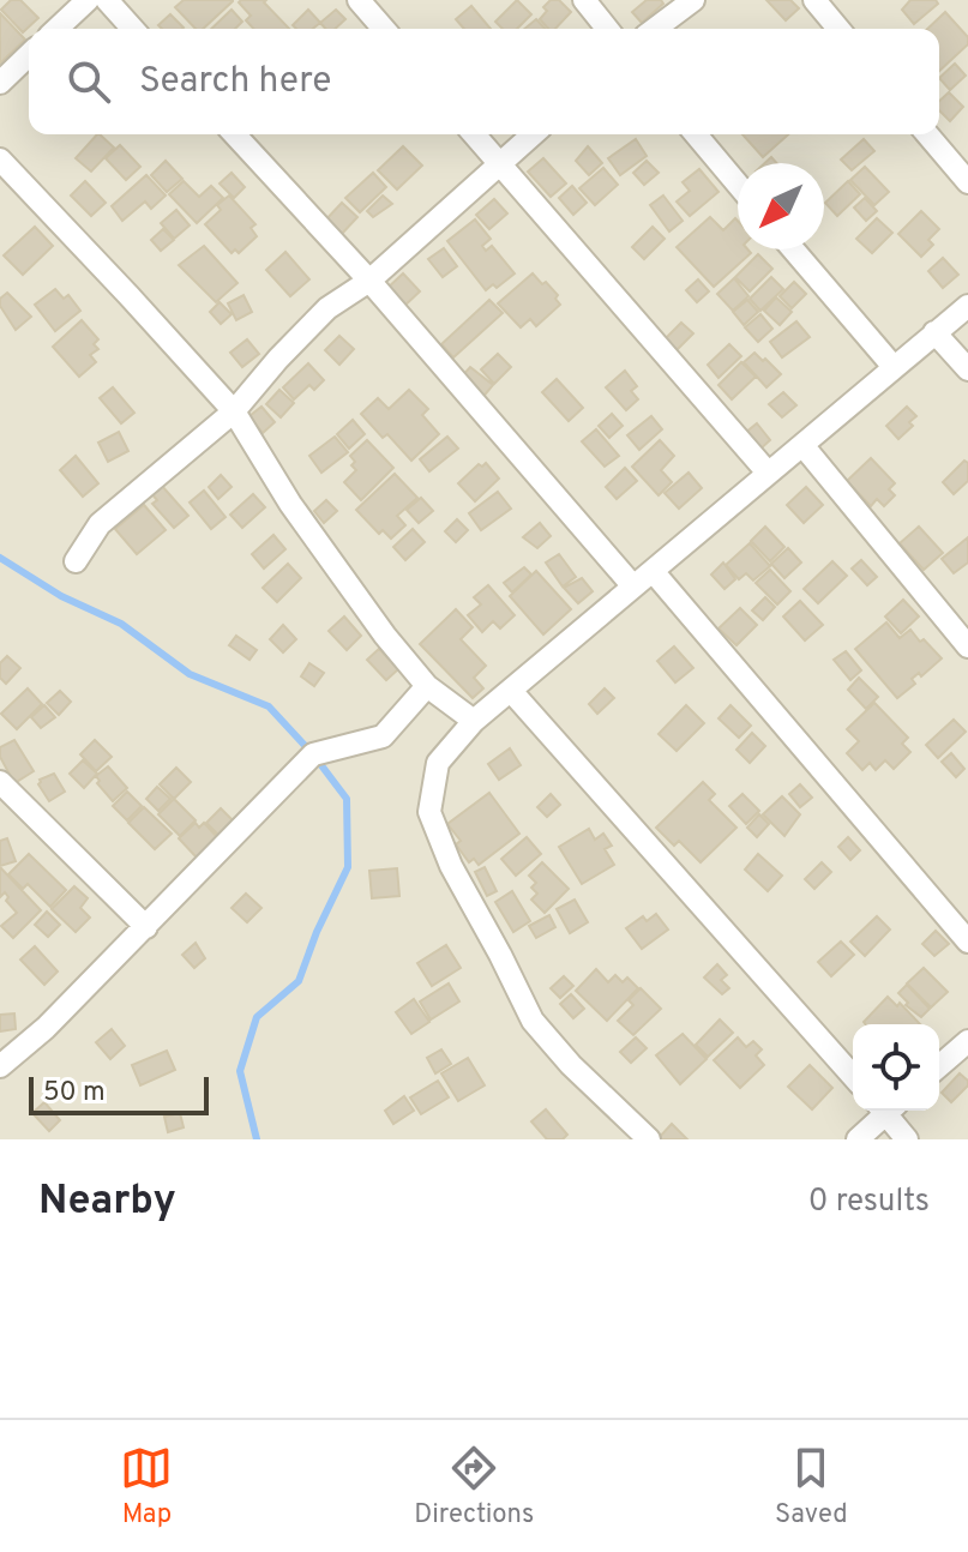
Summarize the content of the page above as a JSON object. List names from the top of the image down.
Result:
{
  "scale_bar": "50 m",
  "north": "bottom left",
  "page": {
    "search": "Search here",
    "scale": "50 m",
    "heading": ["Nearby", "0 results"],
    "nav": ["Map", "Directions", "Saved"]
  }
}
